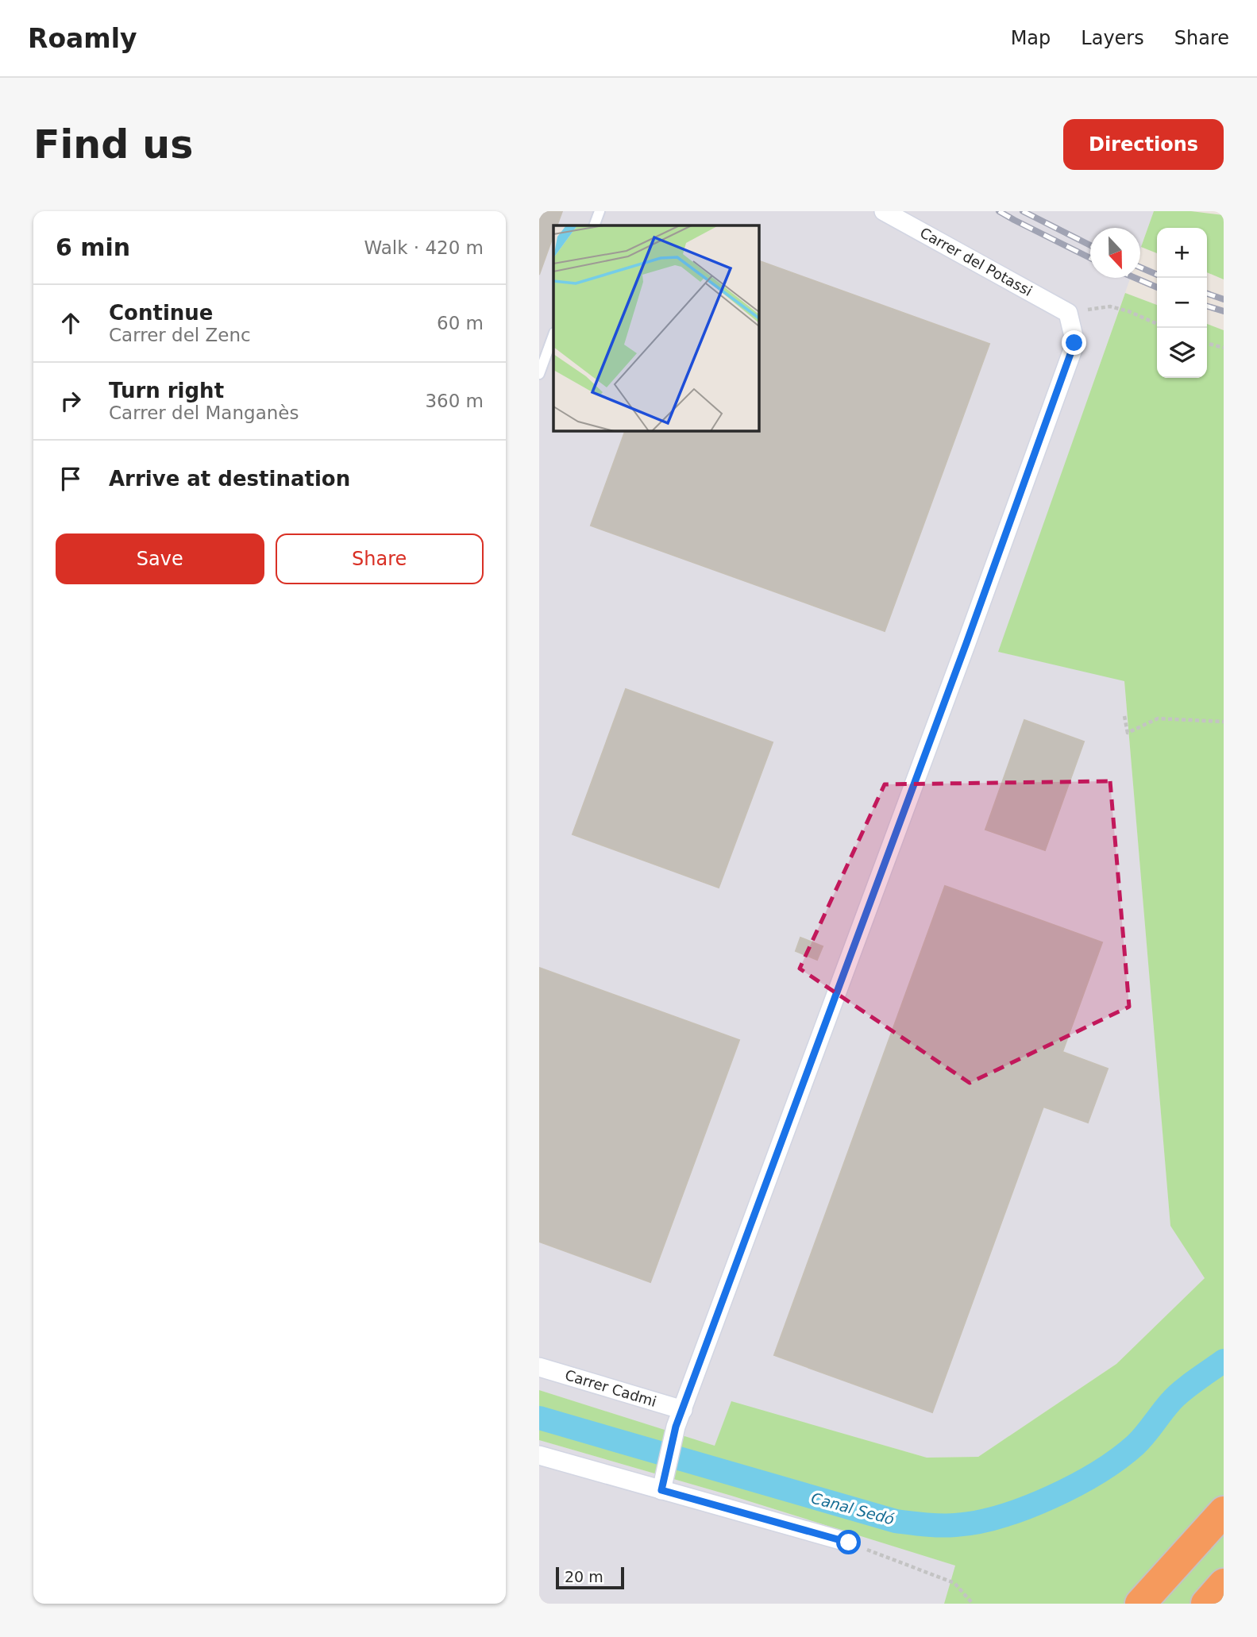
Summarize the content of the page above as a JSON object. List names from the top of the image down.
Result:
{
  "streets": {
    "street": ["Carrer del Potassi", "Carrer Cadmi"]
  },
  "water": ["Canal Sedó"],
  "scale_bar": "20 m",
  "north": "bottom",
  "page": {
    "header": "Roamly",
    "nav": ["Map", "Layers", "Share"],
    "buttons": [
      "Directions",
      ["Save", "Share"]
    ],
    "title": "Find us",
    "heading": ["6 min", "Walk · 420 m"],
    "map_buttons": ["+", "−"],
    "list": [
      ["Continue", "Carrer del Zenc", "60 m"],
      ["Turn right", "Carrer del Manganès", "360 m"],
      "Arrive at destination"
    ],
    "scale": "20 m"
  }
}
